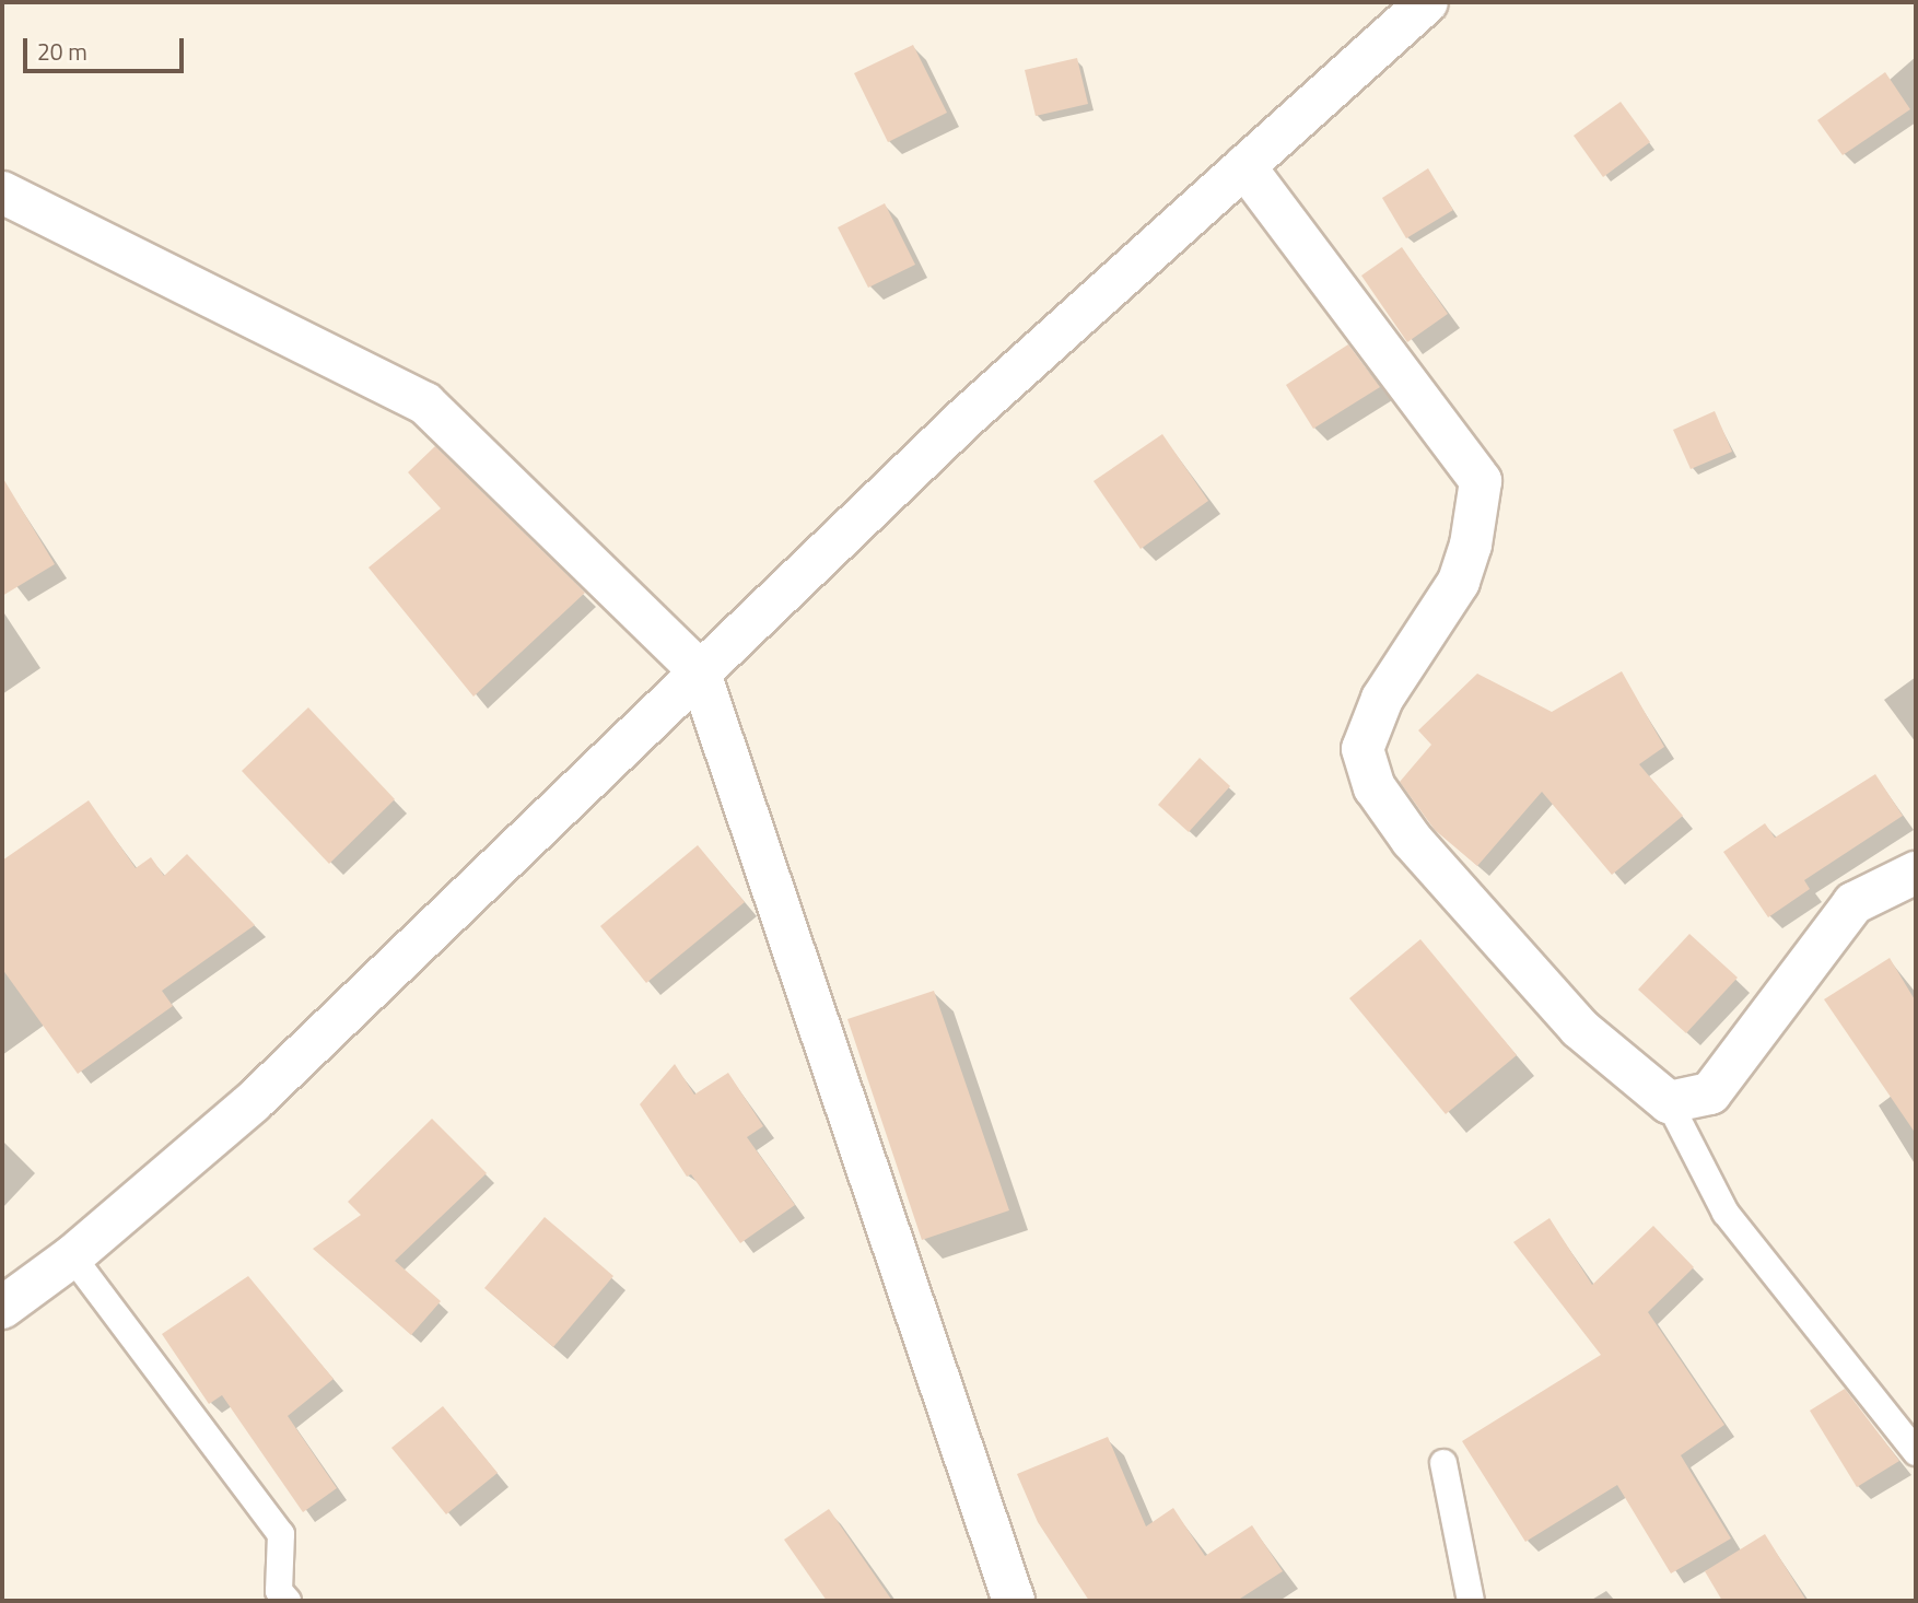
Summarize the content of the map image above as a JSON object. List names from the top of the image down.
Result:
{
  "scale_bar": "20 m"
}
